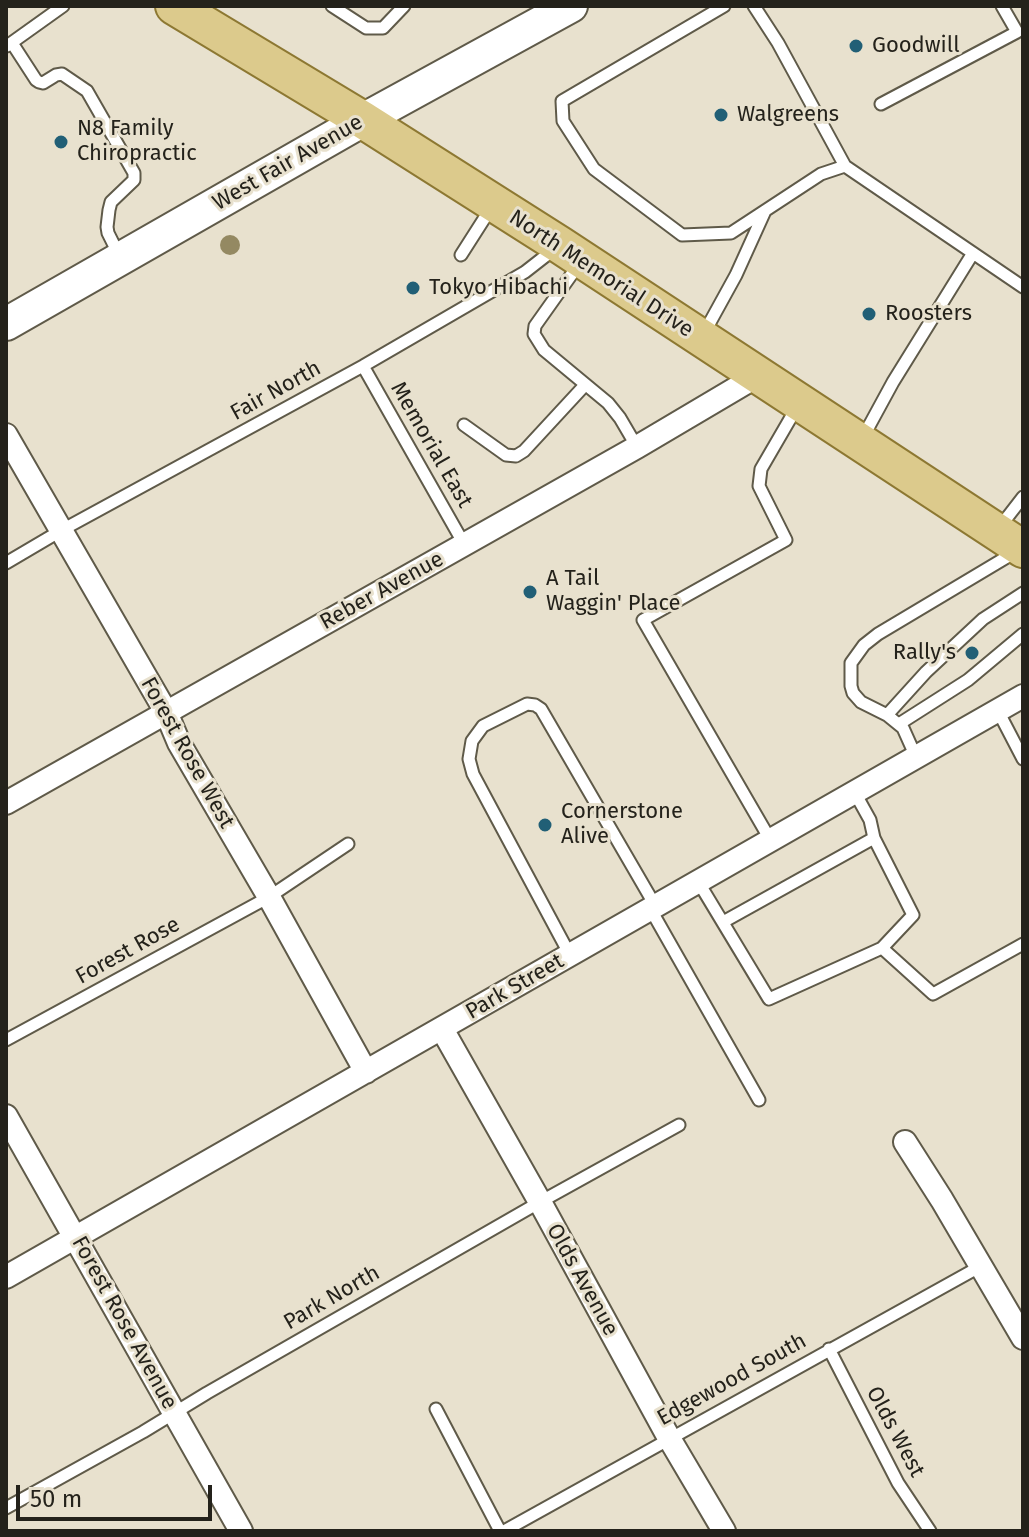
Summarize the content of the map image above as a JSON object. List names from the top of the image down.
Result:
{
  "streets": {
    "main road": ["West Fair Avenue", "North Memorial Drive"],
    "street": [
      "Reber Avenue",
      "Forest Rose West",
      "Park Street",
      "Olds Avenue",
      "Forest Rose Avenue"
    ],
    "lane": [
      "Fair North",
      "Memorial East",
      "Forest Rose",
      "Park North",
      "Edgewood South",
      "Olds West"
    ]
  },
  "crossings": [
    ["West Fair Avenue", "North Memorial Drive"],
    ["North Memorial Drive", "Fair North"],
    ["North Memorial Drive", "Reber Avenue"],
    ["Fair North", "Memorial East"],
    ["Fair North", "Forest Rose West"],
    ["Memorial East", "Reber Avenue"],
    ["Reber Avenue", "Forest Rose West"],
    ["Forest Rose West", "Forest Rose"],
    ["Forest Rose West", "Park Street"],
    ["Park Street", "Olds Avenue"],
    ["Park Street", "Forest Rose Avenue"],
    ["Olds Avenue", "Park North"],
    ["Olds Avenue", "Edgewood South"],
    ["Park North", "Forest Rose Avenue"],
    ["Edgewood South", "Olds West"]
  ],
  "places": [
    "Goodwill",
    "Walgreens",
    "N8 Family Chiropractic",
    "Tokyo Hibachi",
    "Roosters",
    "A Tail Waggin' Place",
    "Rally's",
    "Cornerstone Alive"
  ],
  "scale_bar": "50 m"
}
